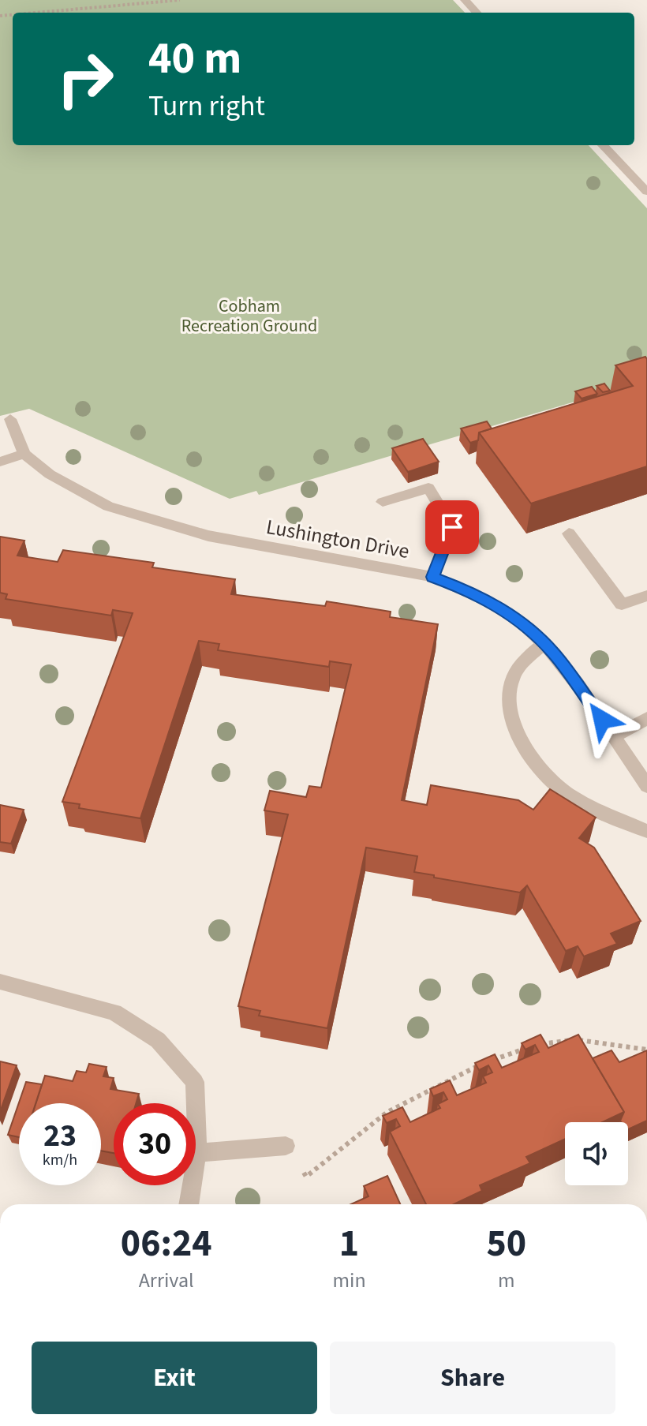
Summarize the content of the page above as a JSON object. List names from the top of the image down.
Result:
{
  "streets": {
    "street": ["Lushington Drive"]
  },
  "parks": ["Cobham Recreation Ground"],
  "page": {
    "turn": ["40 m", "Turn right"],
    "speed": "23 km/h",
    "limit": "30",
    "eta": [
      "06:24",
      "Arrival",
      "1",
      "min",
      "50",
      "m"
    ],
    "buttons": ["Exit", "Share"]
  }
}
